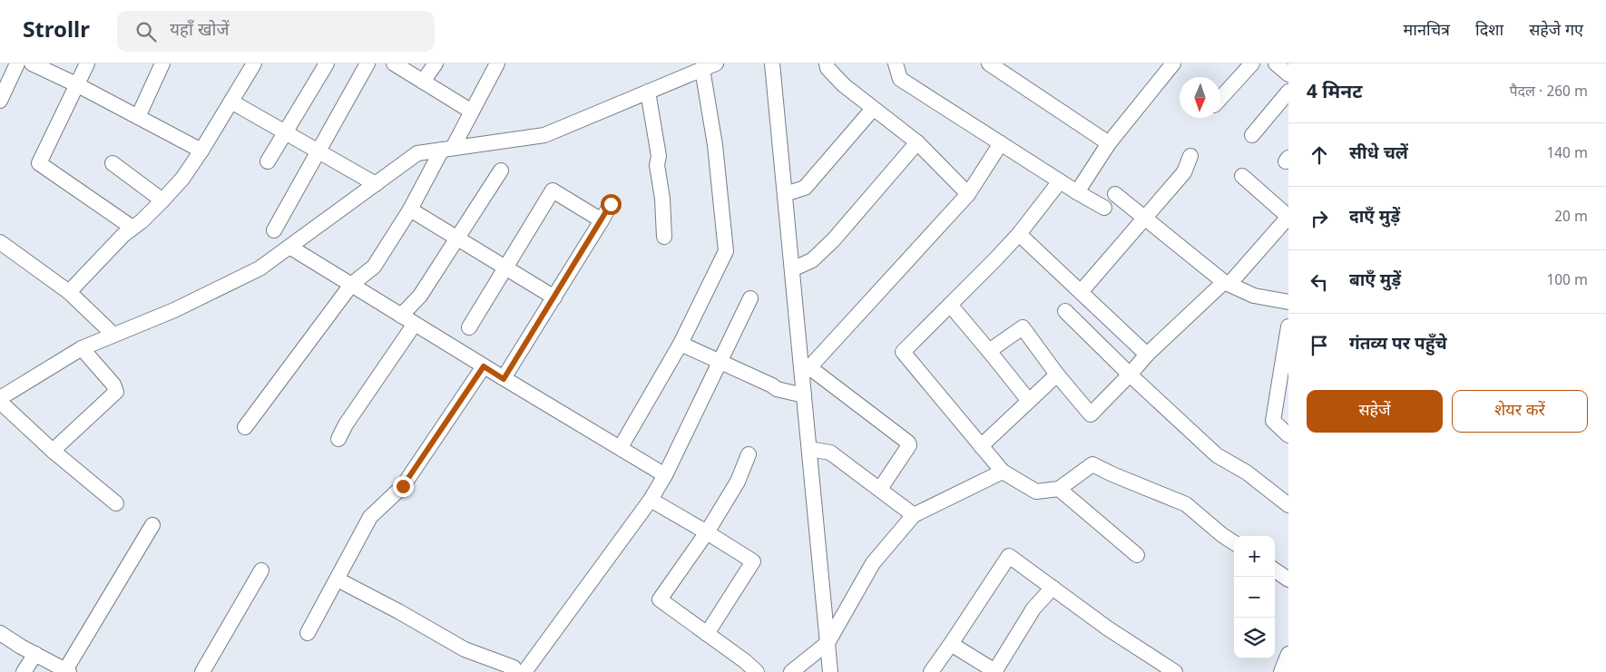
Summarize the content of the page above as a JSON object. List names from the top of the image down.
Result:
{
  "north": "bottom",
  "page": {
    "header": "Strollr",
    "search": "यहाँ खोजें",
    "nav": ["मानचित्र", "दिशा", "सहेजे गए"],
    "heading": ["4 मिनट", "पैदल · 260 m"],
    "list": [
      ["सीधे चलें", "140 m"],
      ["दाएँ मुड़ें", "20 m"],
      ["बाएँ मुड़ें", "100 m"],
      "गंतव्य पर पहुँचे"
    ],
    "buttons": ["सहेजें", "शेयर करें"],
    "map_buttons": ["+", "−"]
  }
}
